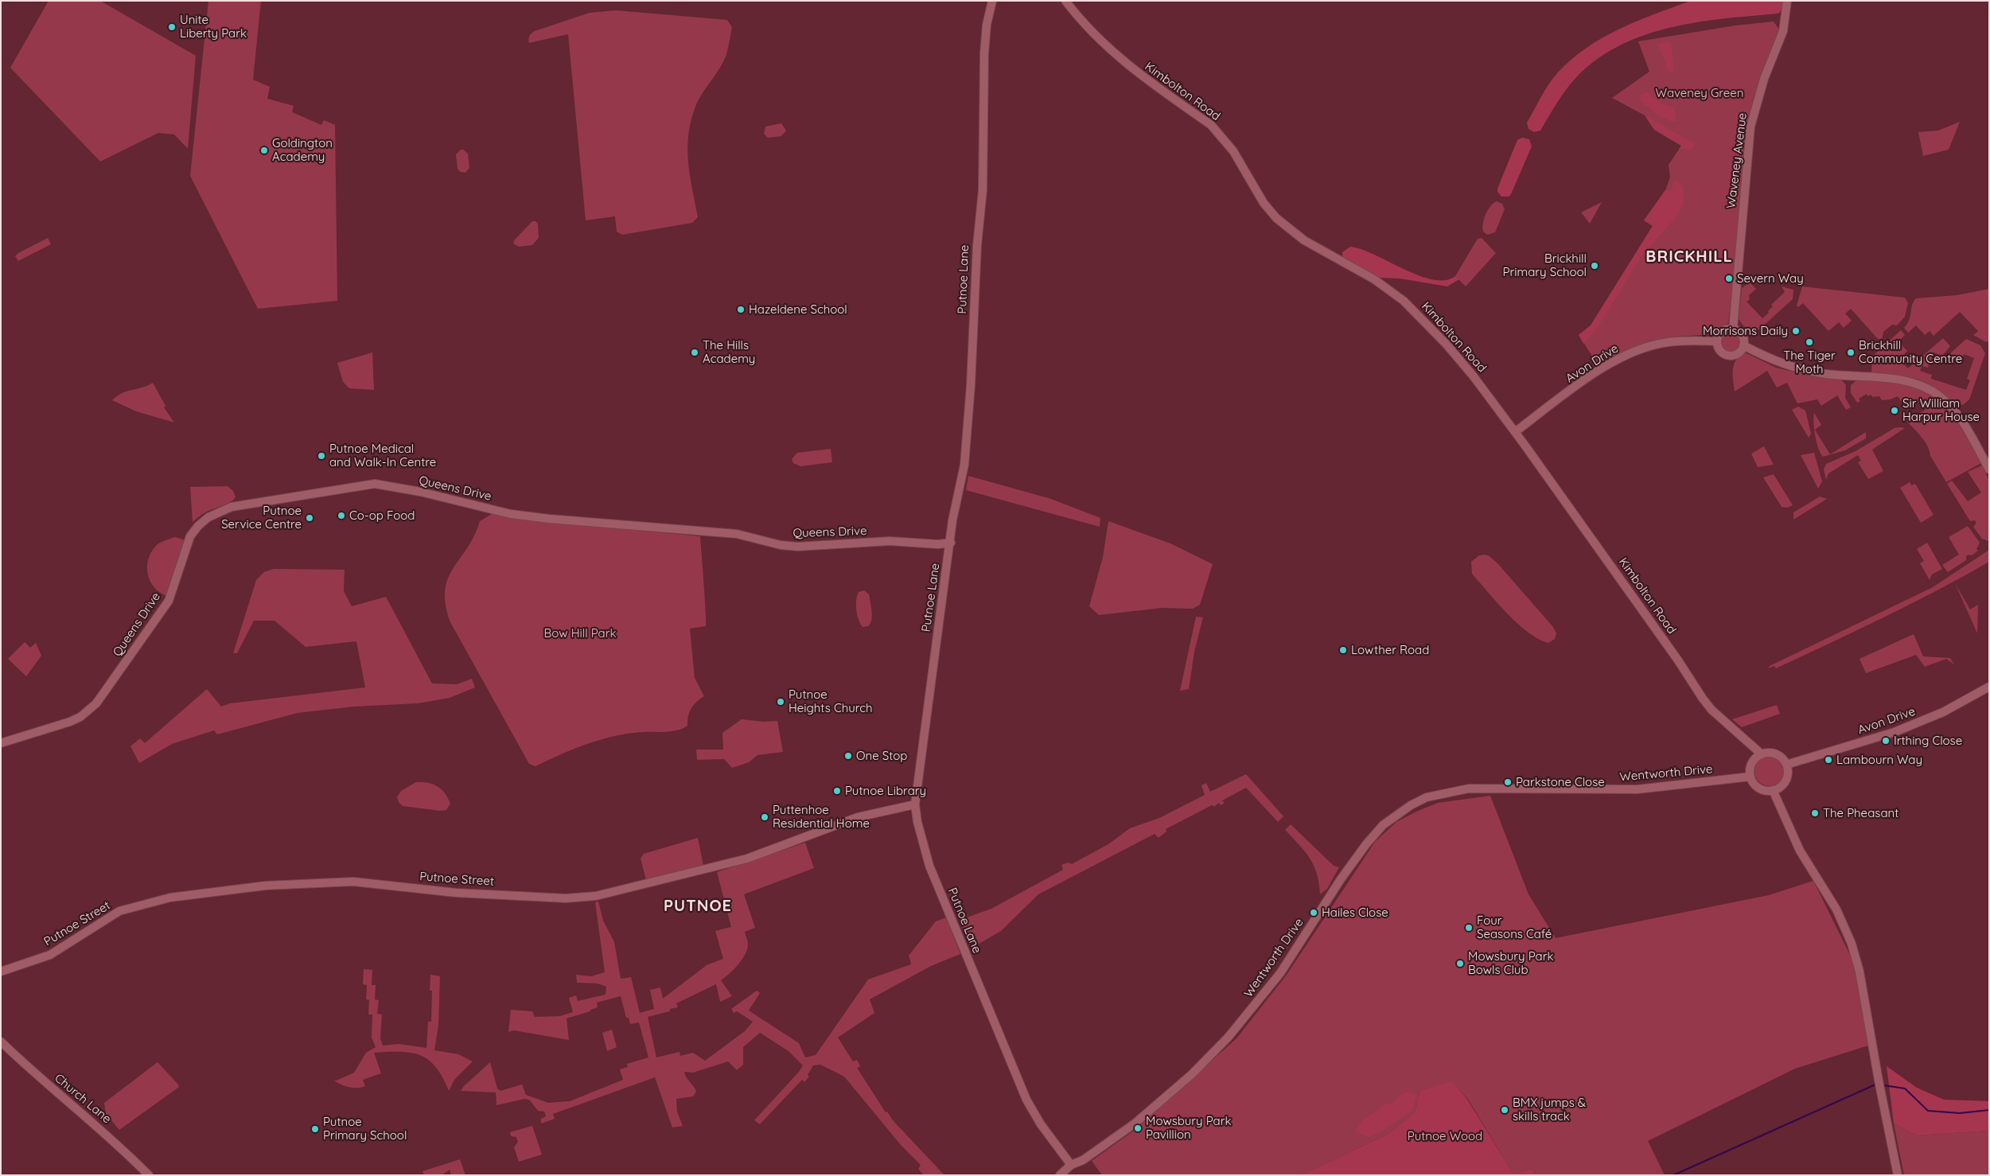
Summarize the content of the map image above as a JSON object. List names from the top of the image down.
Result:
{
  "streets": {
    "street": [
      "Kimbolton Road",
      "Waveney Avenue",
      "Putnoe Lane",
      "Avon Drive",
      "Queens Drive",
      "Wentworth Drive",
      "Putnoe Street",
      "Church Lane"
    ]
  },
  "crossings": [
    ["Kimbolton Road", "Avon Drive"],
    ["Kimbolton Road", "Wentworth Drive"],
    ["Waveney Avenue", "Avon Drive"],
    ["Putnoe Lane", "Queens Drive"],
    ["Putnoe Lane", "Wentworth Drive"],
    ["Putnoe Lane", "Putnoe Street"],
    ["Avon Drive", "Wentworth Drive"]
  ],
  "districts": ["BRICKHILL", "PUTNOE"],
  "parks": ["Waveney Green", "Bow Hill Park", "Putnoe Wood"],
  "places": [
    "Unite Liberty Park",
    "Goldington Academy",
    "Brickhill Primary School",
    "Severn Way",
    "Hazeldene School",
    "Morrisons Daily",
    "The Tiger Moth",
    "The Hills Academy",
    "Brickhill Community Centre",
    "Sir William Harpur House",
    "Putnoe Medical and Walk-In Centre",
    "Co-op Food",
    "Putnoe Service Centre",
    "Lowther Road",
    "Putnoe Heights Church",
    "Irthing Close",
    "One Stop",
    "Lambourn Way",
    "Parkstone Close",
    "Putnoe Library",
    "The Pheasant",
    "Puttenhoe Residential Home",
    "Hailes Close",
    "Four Seasons Café",
    "Mowsbury Park Bowls Club",
    "BMX jumps & skills track",
    "Mowsbury Park Pavillion",
    "Putnoe Primary School"
  ]
}
